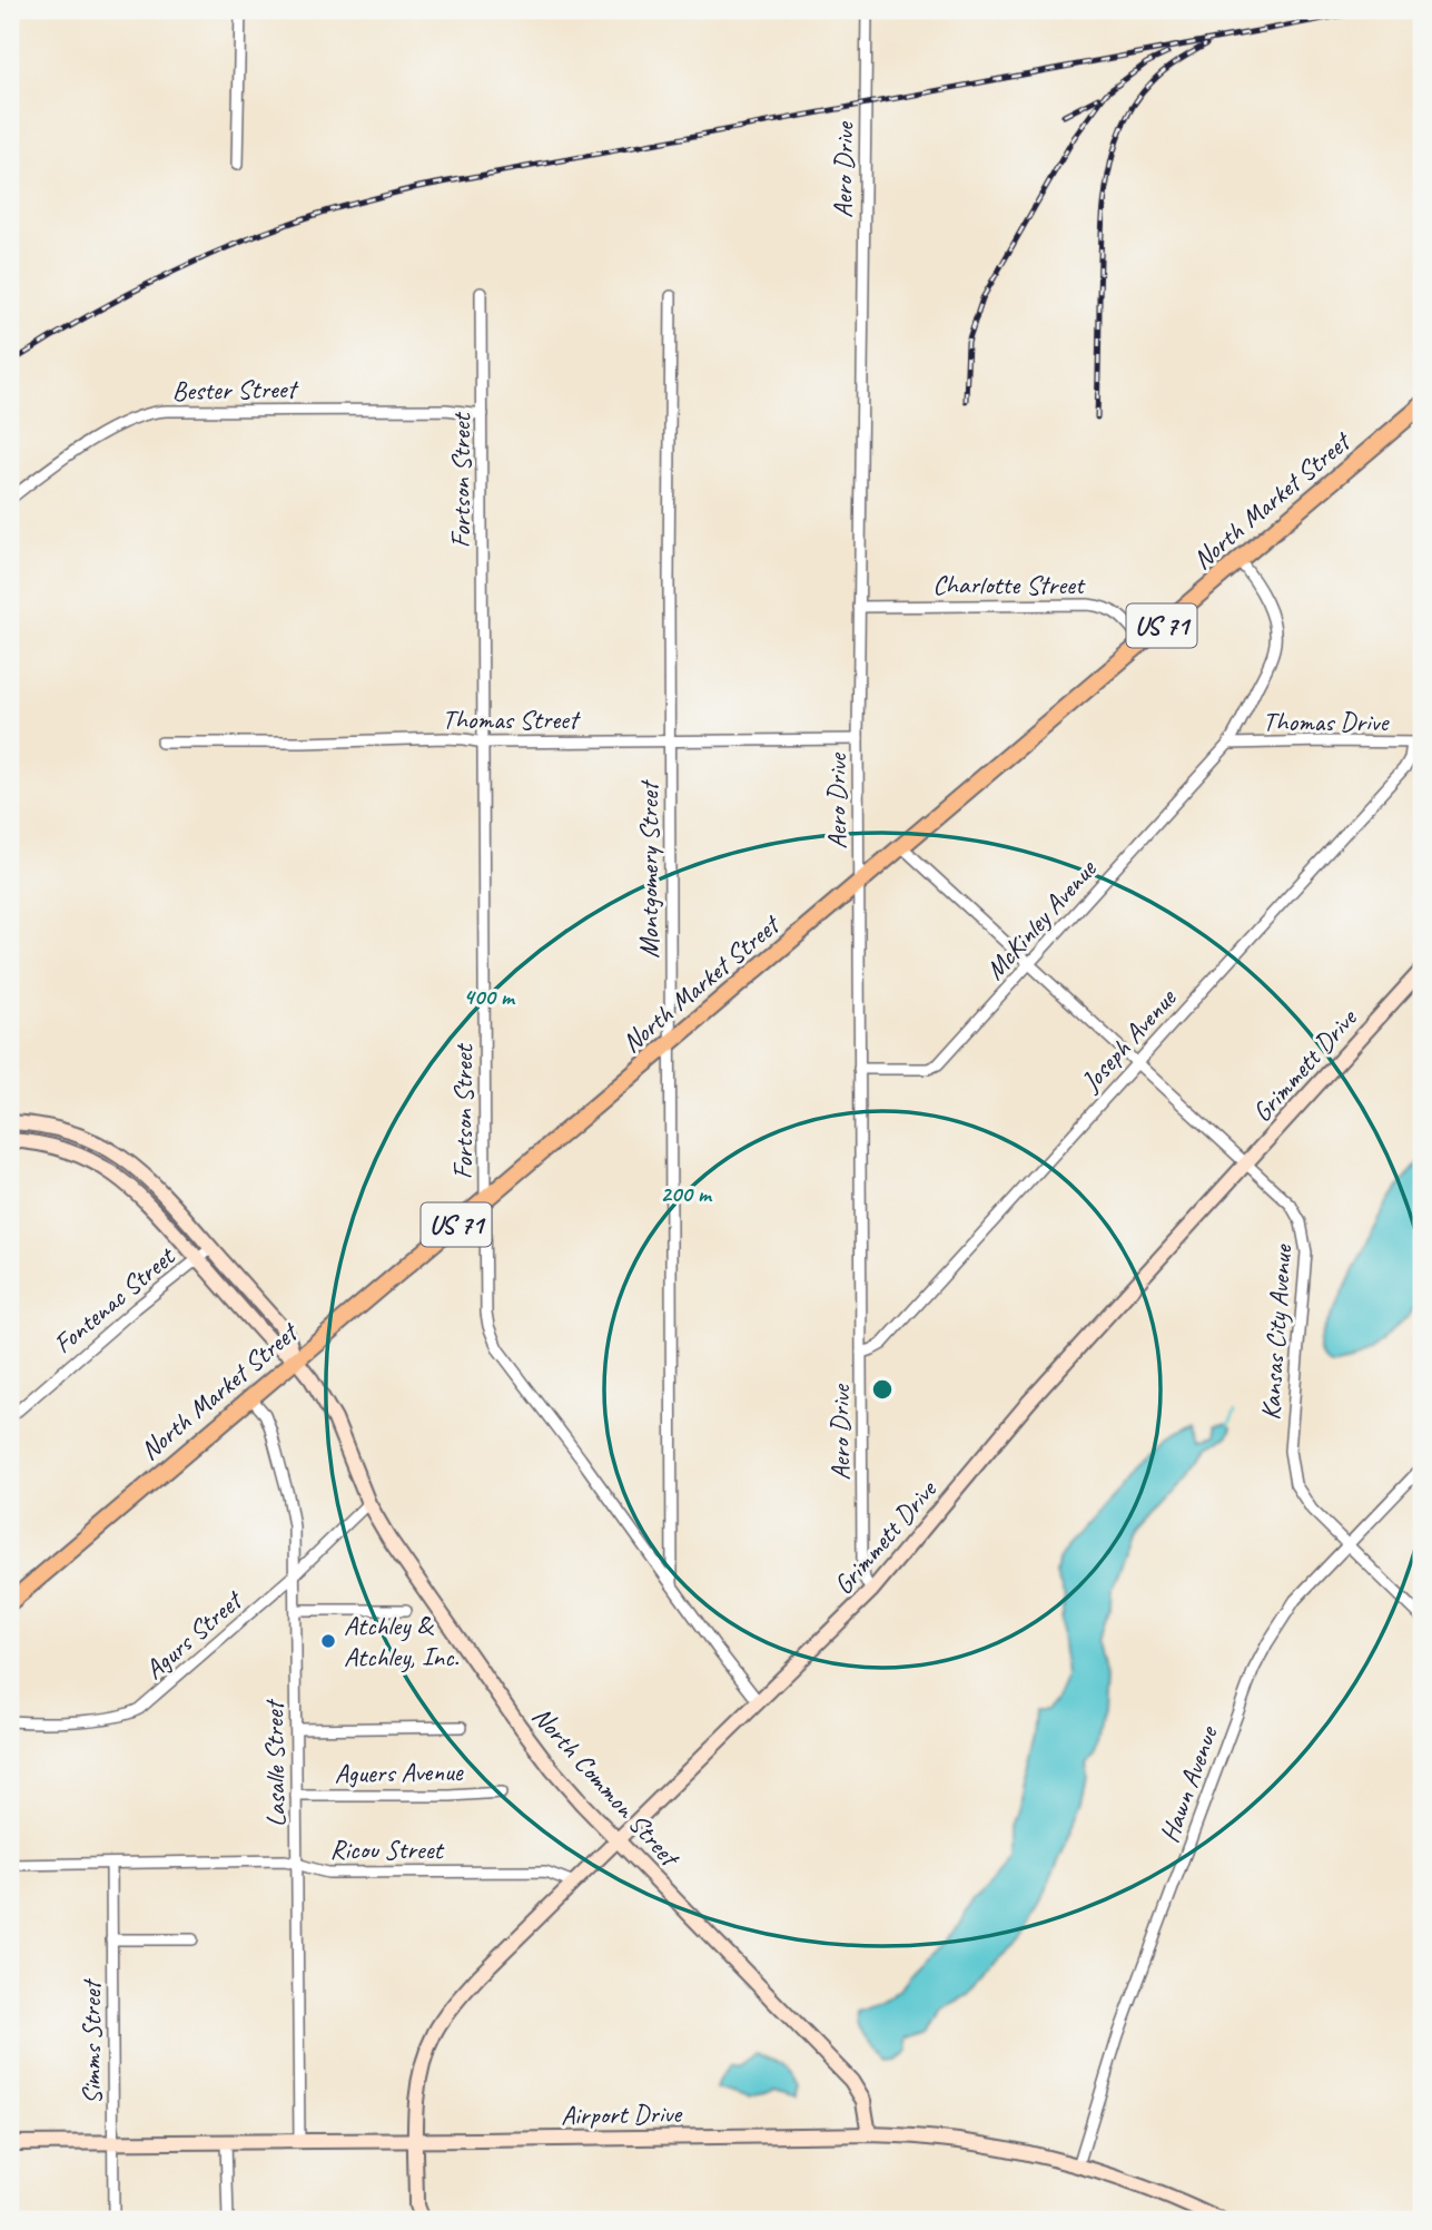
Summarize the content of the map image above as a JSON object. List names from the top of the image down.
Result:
{
  "streets": {
    "main road": [
      "North Market Street",
      "US 71",
      "Grimmett Drive",
      "North Common Street",
      "Airport Drive"
    ],
    "street": [
      "Aero Drive",
      "Bester Street",
      "Fortson Street",
      "Charlotte Street",
      "Thomas Street",
      "Thomas Drive",
      "Montgomery Street",
      "McKinley Avenue",
      "Joseph Avenue",
      "Fontenac Street",
      "Kansas City Avenue",
      "Agurs Street",
      "Lasalle Street",
      "Aguers Avenue",
      "Hawn Avenue",
      "Ricou Street",
      "Simms Street"
    ]
  },
  "crossings": [
    ["Aero Drive", "North Market Street"],
    ["Aero Drive", "Charlotte Street"],
    ["Aero Drive", "Thomas Street"],
    ["Aero Drive", "McKinley Avenue"],
    ["Aero Drive", "Joseph Avenue"],
    ["Aero Drive", "Grimmett Drive"],
    ["Bester Street", "Fortson Street"],
    ["Fortson Street", "North Market Street"],
    ["Fortson Street", "Thomas Street"],
    ["Fortson Street", "Montgomery Street"],
    ["Fortson Street", "Grimmett Drive"],
    ["North Market Street", "Charlotte Street"],
    ["North Market Street", "Montgomery Street"],
    ["North Market Street", "McKinley Avenue"],
    ["North Market Street", "Kansas City Avenue"],
    ["North Market Street", "Lasalle Street"],
    ["North Market Street", "North Common Street"],
    ["Thomas Street", "Montgomery Street"],
    ["Thomas Drive", "McKinley Avenue"],
    ["Thomas Drive", "Joseph Avenue"],
    ["McKinley Avenue", "Kansas City Avenue"],
    ["Joseph Avenue", "Kansas City Avenue"],
    ["Grimmett Drive", "Kansas City Avenue"],
    ["Grimmett Drive", "North Common Street"],
    ["Grimmett Drive", "Ricou Street"],
    ["Grimmett Drive", "Airport Drive"],
    ["Fontenac Street", "North Common Street"],
    ["Kansas City Avenue", "Hawn Avenue"],
    ["Agurs Street", "Lasalle Street"],
    ["Agurs Street", "North Common Street"],
    ["Lasalle Street", "Aguers Avenue"],
    ["Lasalle Street", "Ricou Street"],
    ["Lasalle Street", "Airport Drive"],
    ["Hawn Avenue", "Airport Drive"],
    ["North Common Street", "Airport Drive"],
    ["Ricou Street", "Simms Street"],
    ["Simms Street", "Airport Drive"]
  ],
  "places": ["Atchley & Atchley, Inc."],
  "rings": ["400 m", "200 m"]
}
